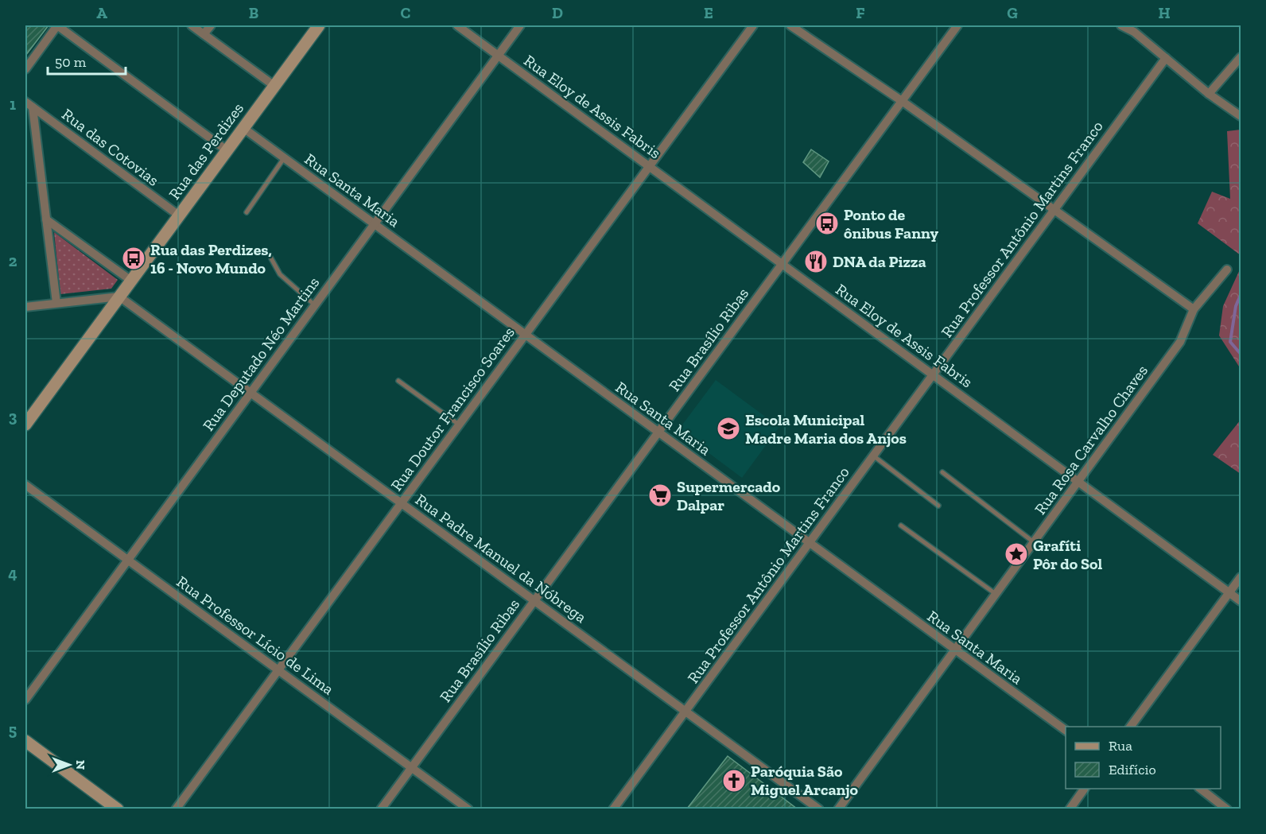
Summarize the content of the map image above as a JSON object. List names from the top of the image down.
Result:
{
  "streets": {
    "street": [
      "Rua Eloy de Assis Fabris",
      "Rua das Cotovias",
      "Rua das Perdizes",
      "Rua Santa Maria",
      "Rua Professor Antônio Martins Franco",
      "Rua Brasílio Ribas",
      "Rua Deputado Néo Martins",
      "Rua Doutor Francisco Soares",
      "Rua Rosa Carvalho Chaves",
      "Rua Padre Manuel da Nóbrega",
      "Rua Professor Lício de Lima"
    ]
  },
  "crossings": [
    ["Rua Eloy de Assis Fabris", "Rua Professor Antônio Martins Franco"],
    ["Rua Eloy de Assis Fabris", "Rua Brasílio Ribas"],
    ["Rua Eloy de Assis Fabris", "Rua Deputado Néo Martins"],
    ["Rua Eloy de Assis Fabris", "Rua Doutor Francisco Soares"],
    ["Rua Eloy de Assis Fabris", "Rua Rosa Carvalho Chaves"],
    ["Rua das Cotovias", "Rua das Perdizes"],
    ["Rua das Perdizes", "Rua Santa Maria"],
    ["Rua das Perdizes", "Rua Padre Manuel da Nóbrega"],
    ["Rua Santa Maria", "Rua Professor Antônio Martins Franco"],
    ["Rua Santa Maria", "Rua Brasílio Ribas"],
    ["Rua Santa Maria", "Rua Deputado Néo Martins"],
    ["Rua Santa Maria", "Rua Doutor Francisco Soares"],
    ["Rua Santa Maria", "Rua Rosa Carvalho Chaves"],
    ["Rua Professor Antônio Martins Franco", "Rua Padre Manuel da Nóbrega"],
    ["Rua Brasílio Ribas", "Rua Padre Manuel da Nóbrega"],
    ["Rua Brasílio Ribas", "Rua Professor Lício de Lima"],
    ["Rua Deputado Néo Martins", "Rua Padre Manuel da Nóbrega"],
    ["Rua Deputado Néo Martins", "Rua Professor Lício de Lima"],
    ["Rua Doutor Francisco Soares", "Rua Padre Manuel da Nóbrega"],
    ["Rua Doutor Francisco Soares", "Rua Professor Lício de Lima"]
  ],
  "places": {
    "bus stop": ["Ponto de ônibus Fanny", "Rua das Perdizes, 16 - Novo Mundo"],
    "restaurant": ["DNA da Pizza"],
    "school or university": ["Escola Municipal Madre Maria dos Anjos"],
    "supermarket": ["Supermercado Dalpar"],
    "place": ["Grafíti Pôr do Sol"],
    "church": ["Paróquia São Miguel Arcanjo"]
  },
  "legend": ["Rua", "Edifício"],
  "scale_bar": "50 m",
  "north": "right",
  "grid": {
    "columns": [
      "A",
      "B",
      "C",
      "D",
      "E",
      "F",
      "G",
      "H"
    ],
    "rows": [
      "1",
      "2",
      "3",
      "4",
      "5"
    ]
  }
}
